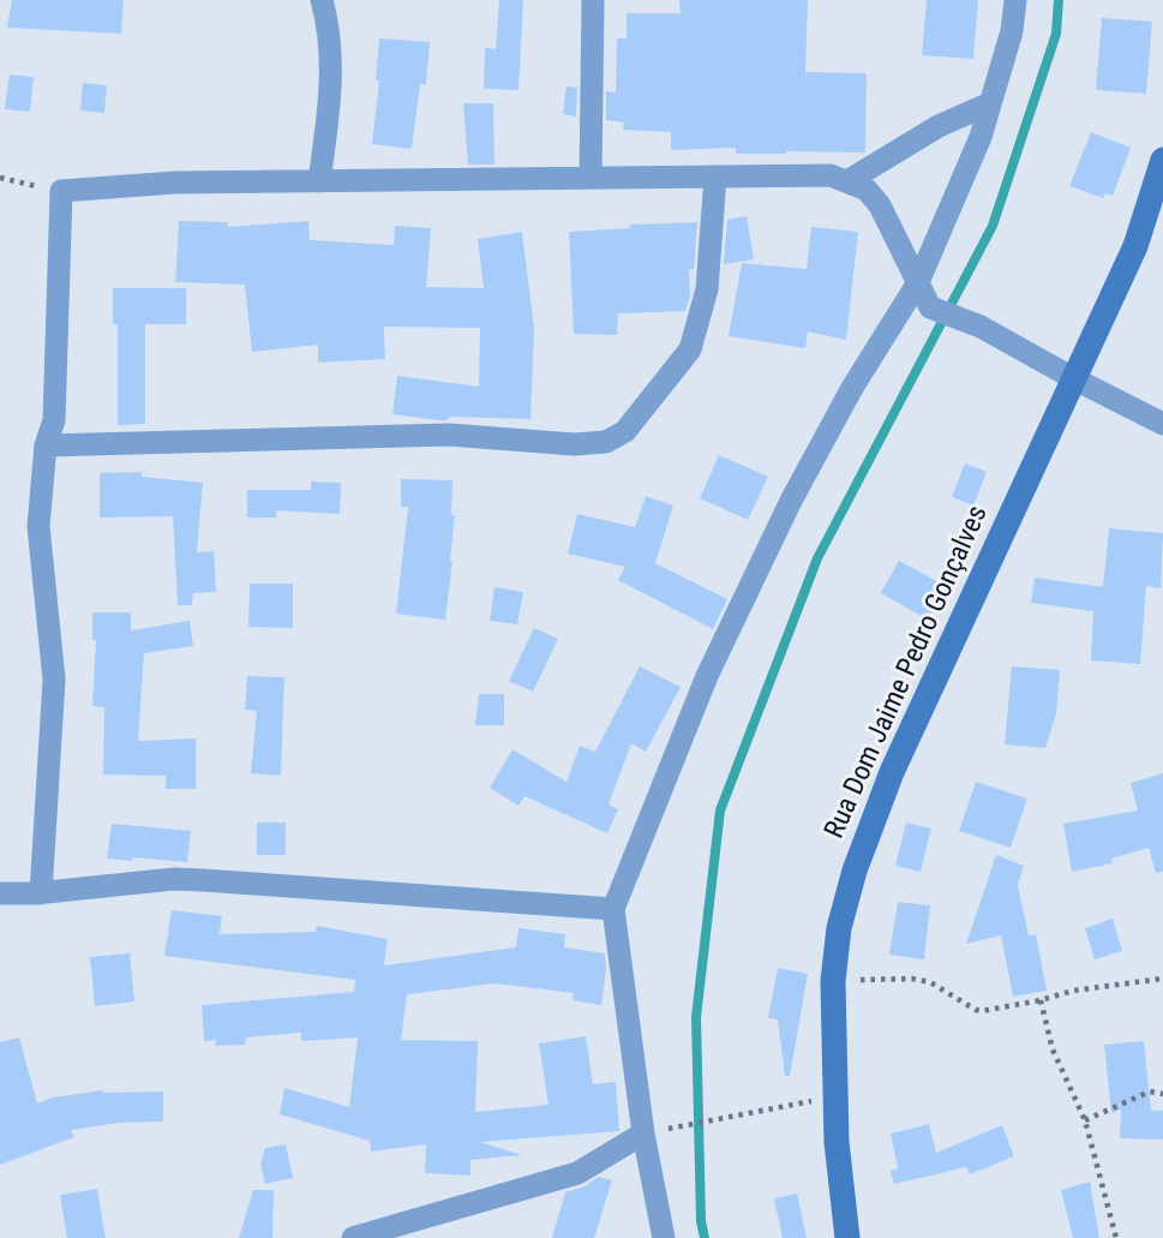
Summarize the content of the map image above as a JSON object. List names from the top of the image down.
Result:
{
  "streets": {
    "main road": ["Rua Dom Jaime Pedro Gonçalves"]
  }
}
